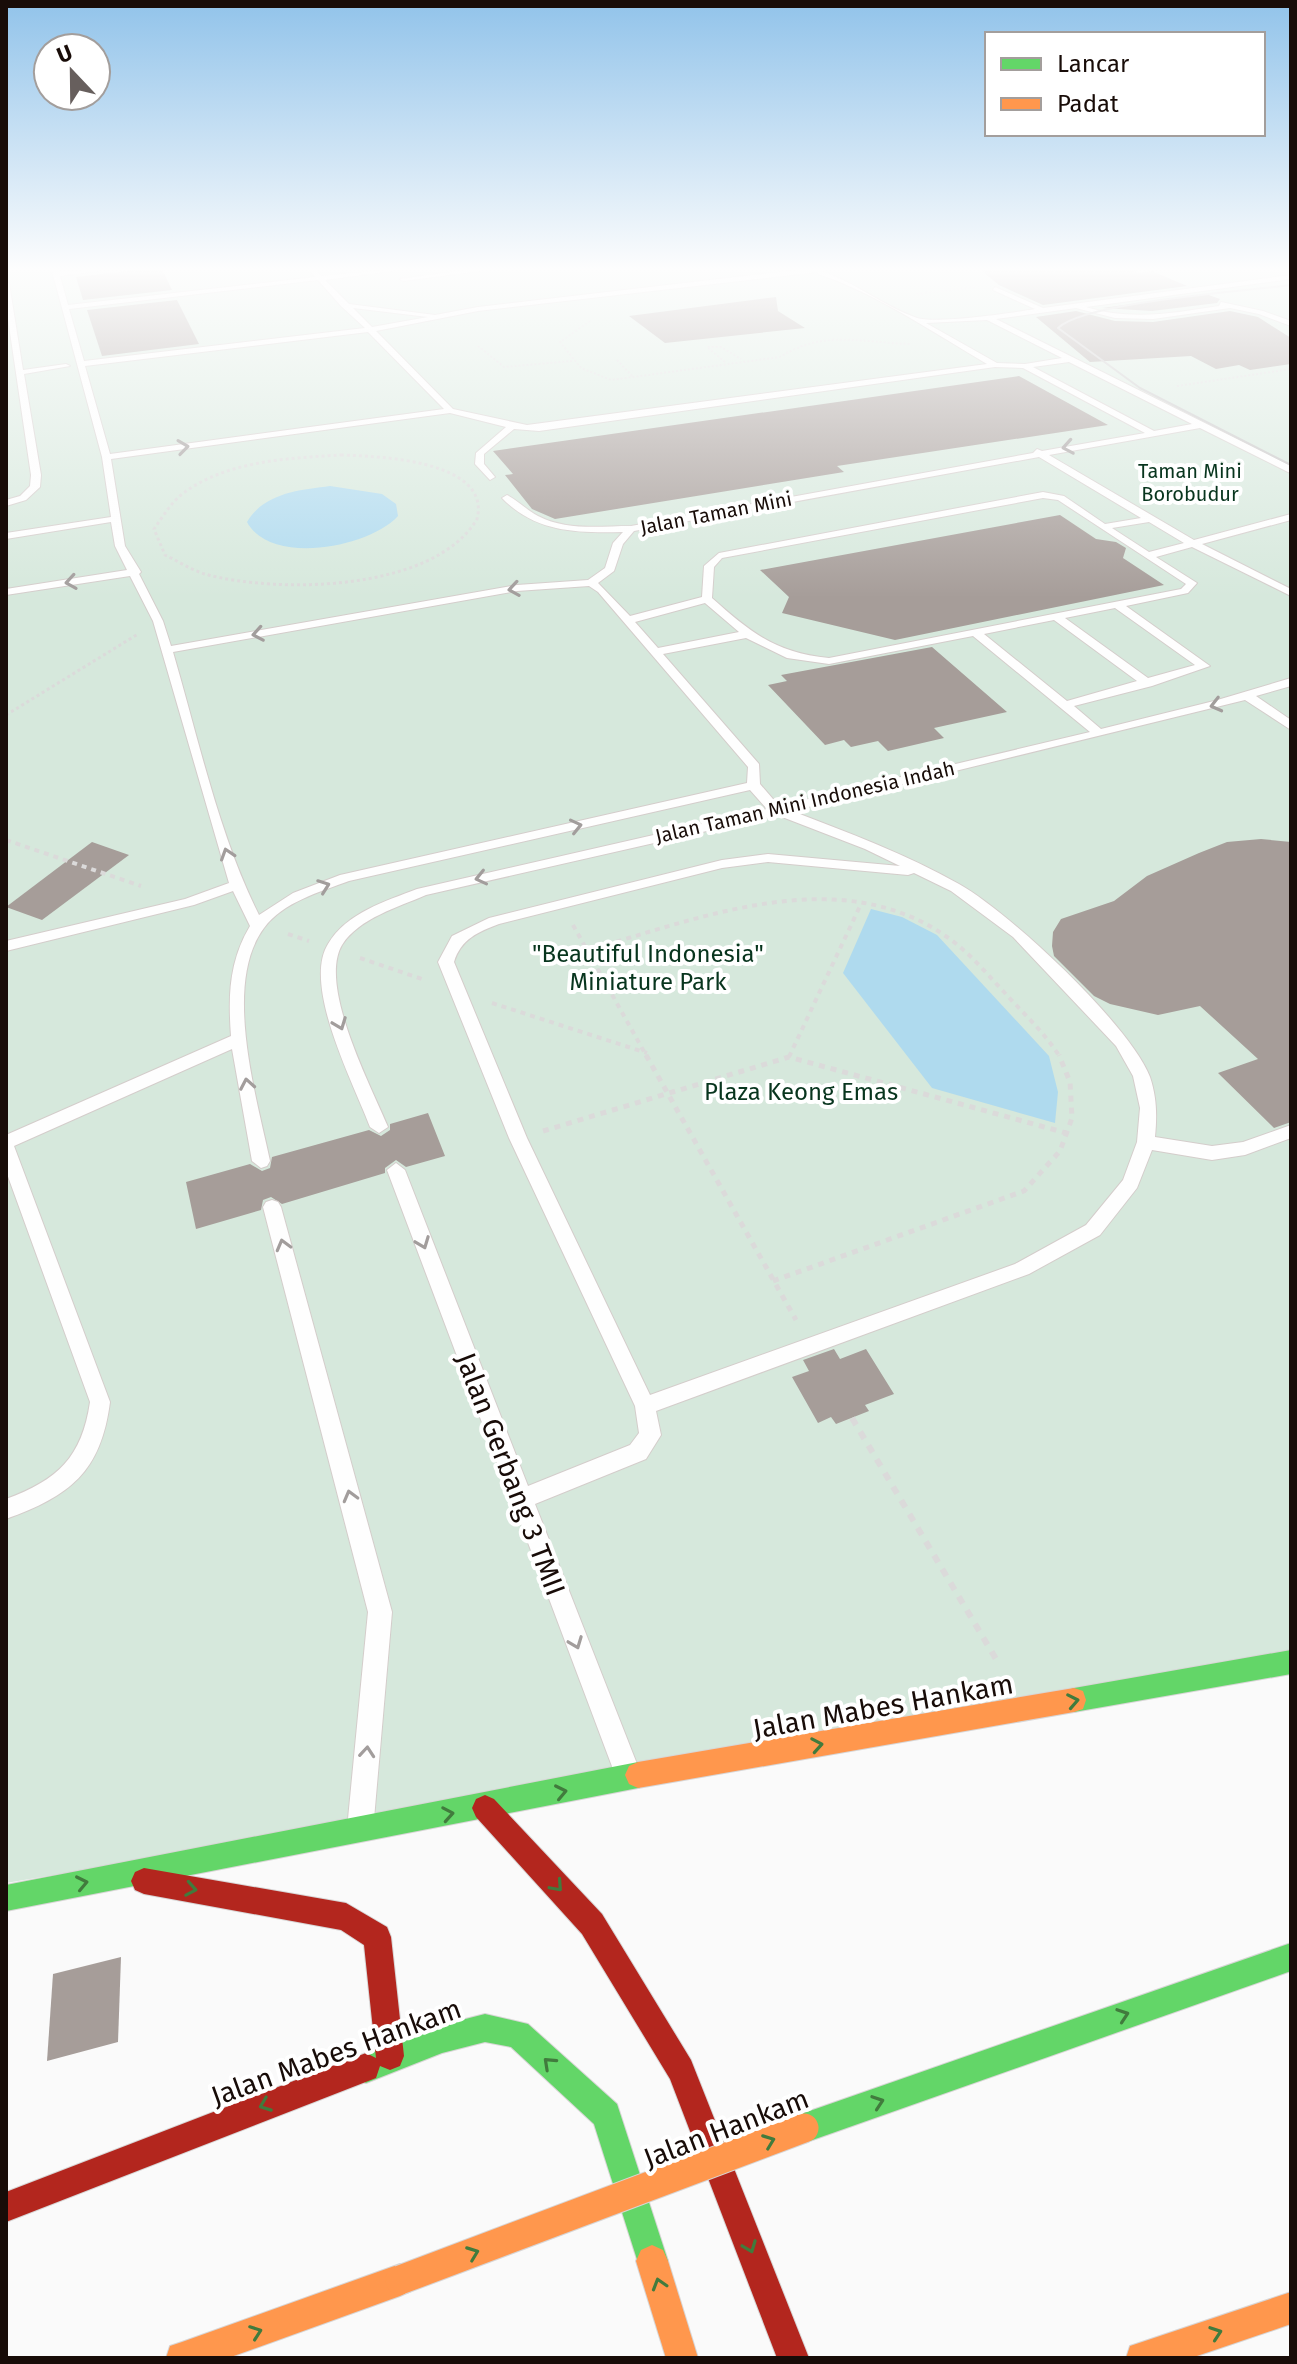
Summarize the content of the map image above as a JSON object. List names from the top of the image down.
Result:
{
  "streets": {
    "main road": ["Jalan Mabes Hankam", "Jalan Hankam"],
    "lane": ["Jalan Taman Mini", "Jalan Taman Mini Indonesia Indah", "Jalan Gerbang 3 TMII"]
  },
  "crossings": [
    ["Jalan Gerbang 3 TMII", "Jalan Mabes Hankam"]
  ],
  "one_way": ["Jalan Hankam"],
  "parks": ["Taman Mini Borobudur", "\"Beautiful Indonesia\" Miniature Park", "Plaza Keong Emas"],
  "legend": ["Lancar", "Padat"],
  "north": "top"
}
